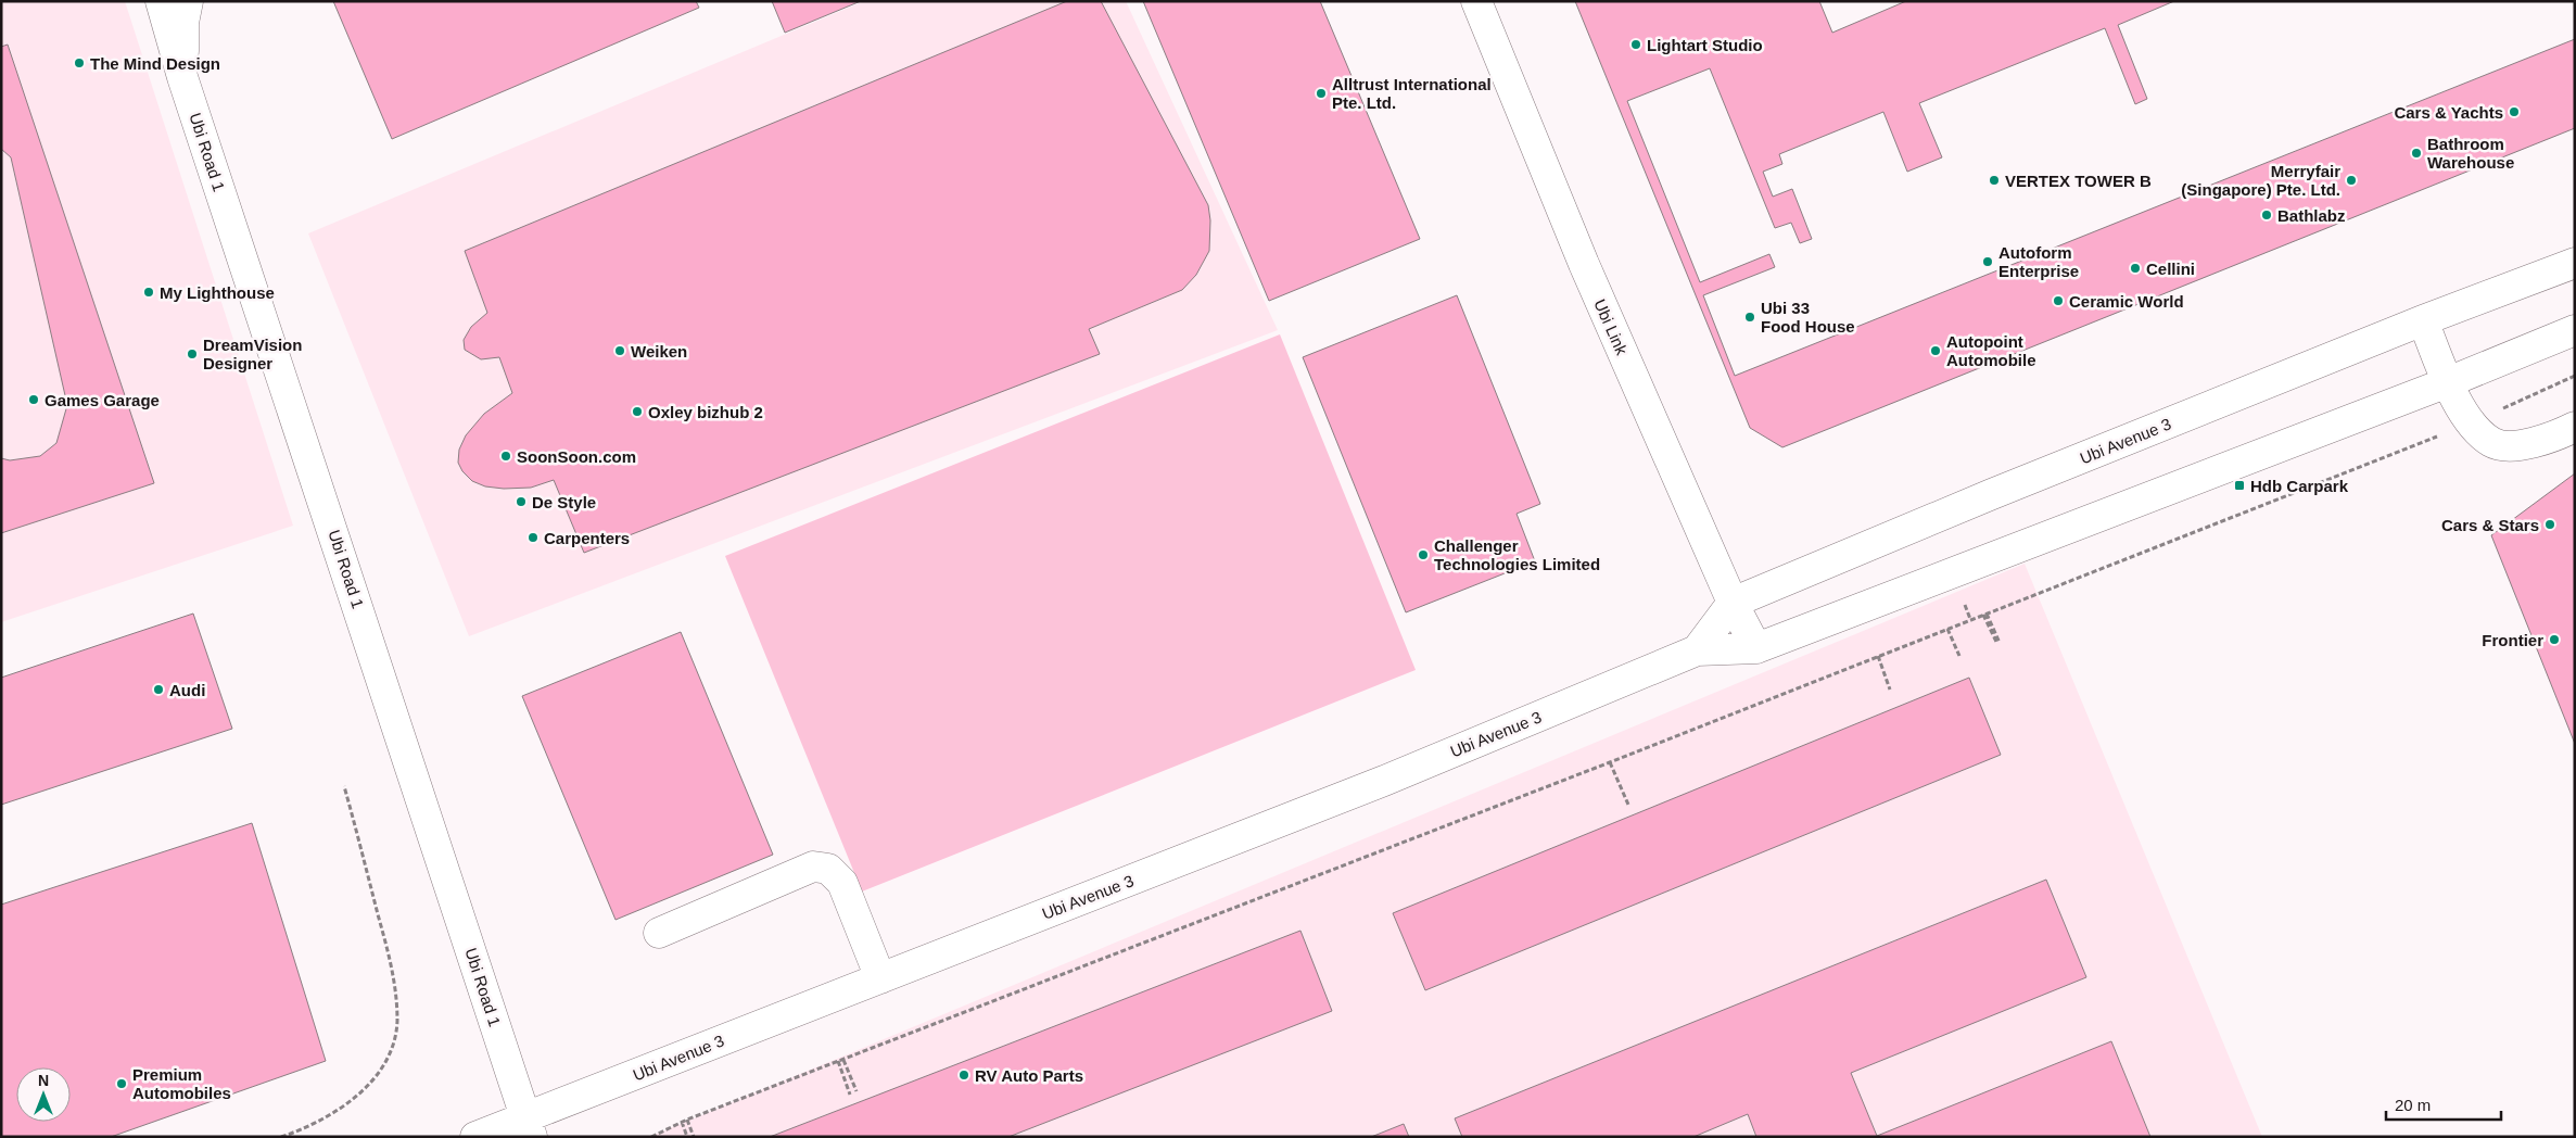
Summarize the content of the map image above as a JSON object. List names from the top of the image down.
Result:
{
  "streets": {
    "street": ["Ubi Road 1", "Ubi Link", "Ubi Avenue 3"]
  },
  "crossings": [
    ["Ubi Road 1", "Ubi Avenue 3"],
    ["Ubi Link", "Ubi Avenue 3"]
  ],
  "places": {
    "other": [
      "Lightart Studio",
      "The Mind Design",
      "Alltrust International Pte. Ltd.",
      "Cars & Yachts",
      "Bathroom Warehouse",
      "VERTEX TOWER B",
      "Merryfair (Singapore) Pte. Ltd.",
      "Bathlabz",
      "Autoform Enterprise",
      "Cellini",
      "My Lighthouse",
      "Ceramic World",
      "Ubi 33 Food House",
      "Weiken",
      "Autopoint Automobile",
      "DreamVision Designer",
      "Games Garage",
      "Oxley bizhub 2",
      "SoonSoon.com",
      "De Style",
      "Cars & Stars",
      "Carpenters",
      "Challenger Technologies Limited",
      "Frontier",
      "Audi",
      "RV Auto Parts",
      "Premium Automobiles"
    ],
    "transit": ["Hdb Carpark"]
  },
  "scale_bar": "20 m",
  "north": "top"
}
